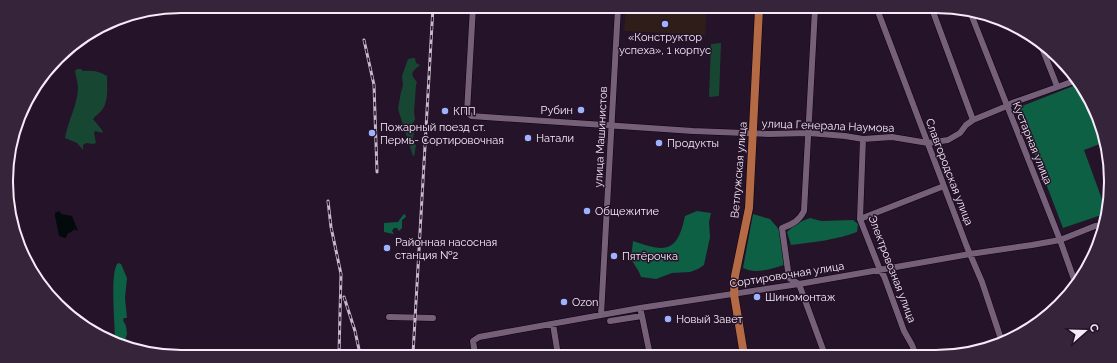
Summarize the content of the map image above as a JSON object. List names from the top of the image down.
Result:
{
  "streets": {
    "main road": ["Ветлужская улица"],
    "street": [
      "улица Генерала Наумова",
      "улица Машинистов",
      "Кустарная улица",
      "Славгородская улица",
      "Электровозная улица",
      "Сортировочная улица"
    ]
  },
  "crossings": [
    ["улица Генерала Наумова", "улица Машинистов"],
    ["улица Генерала Наумова", "Кустарная улица"],
    ["улица Генерала Наумова", "Ветлужская улица"],
    ["улица Генерала Наумова", "Славгородская улица"],
    ["улица Генерала Наумова", "Электровозная улица"],
    ["улица Машинистов", "Сортировочная улица"],
    ["Кустарная улица", "Сортировочная улица"],
    ["Ветлужская улица", "Сортировочная улица"],
    ["Славгородская улица", "Сортировочная улица"],
    ["Электровозная улица", "Сортировочная улица"]
  ],
  "places": [
    "«Конструктор успеха», 1 корпус",
    "Рубин",
    "КПП",
    "Пожарный поезд ст. Пермь- Сортировочная",
    "Натали",
    "Продукты",
    "Общежитие",
    "Районная насосная станция №2",
    "Пятёрочка",
    "Шиномонтаж",
    "Ozon",
    "Новый Завет"
  ],
  "north": "right"
}
